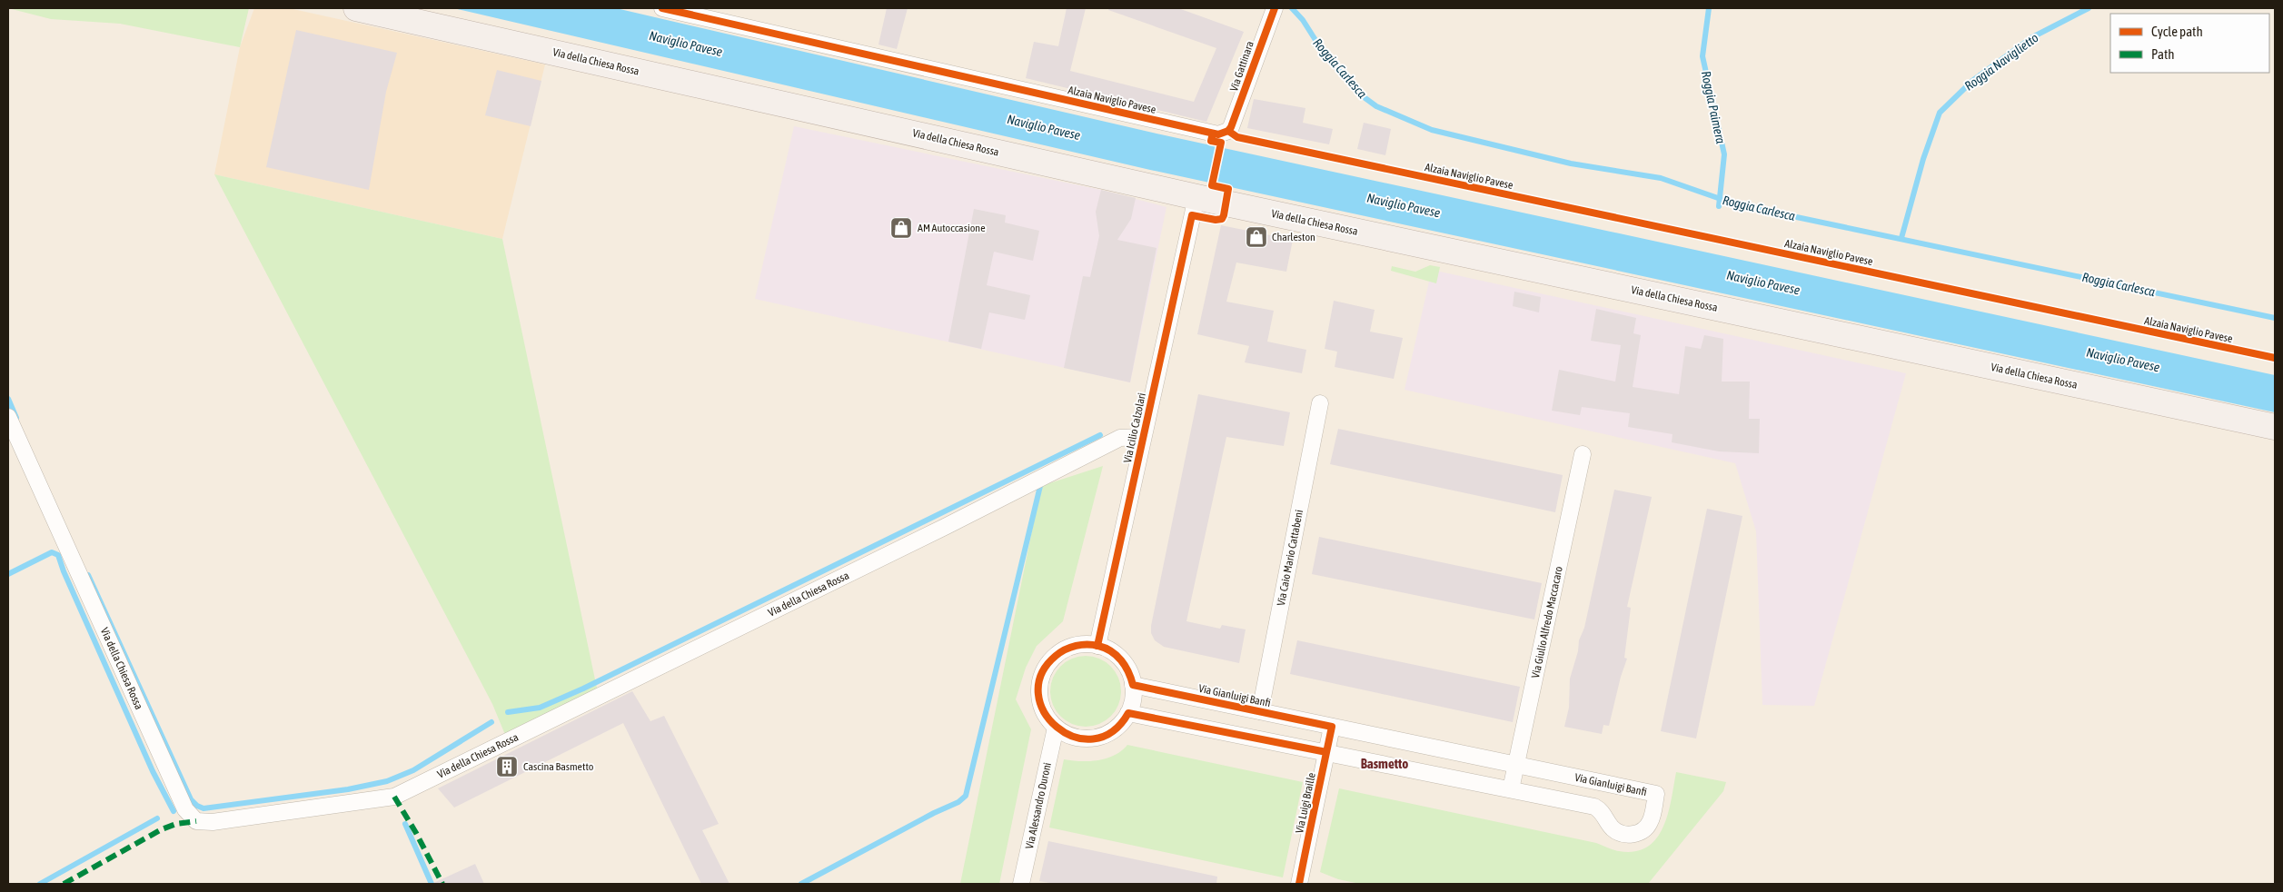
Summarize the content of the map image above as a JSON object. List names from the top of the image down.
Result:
{
  "streets": {
    "main road": ["Via della Chiesa Rossa"],
    "street": [
      "Via Gattinara",
      "Alzaia Naviglio Pavese",
      "Via Icilio Calzolari",
      "Via Caio Mario Cattabeni",
      "Via Giulio Alfredo Maccacaro",
      "Via Gianluigi Banfi",
      "Via Luigi Braille",
      "Via Alessandro Duroni"
    ]
  },
  "crossings": [
    ["Via della Chiesa Rossa", "Via Icilio Calzolari"],
    ["Via Gattinara", "Alzaia Naviglio Pavese"],
    ["Via Icilio Calzolari", "Via Gianluigi Banfi"],
    ["Via Icilio Calzolari", "Via Alessandro Duroni"],
    ["Via Caio Mario Cattabeni", "Via Gianluigi Banfi"],
    ["Via Giulio Alfredo Maccacaro", "Via Gianluigi Banfi"],
    ["Via Gianluigi Banfi", "Via Luigi Braille"],
    ["Via Gianluigi Banfi", "Via Alessandro Duroni"]
  ],
  "districts": ["Basmetto"],
  "water": [
    "Naviglio Pavese",
    "Roggia Naviglietto",
    "Roggia Carlesca",
    "Roggia Paimera"
  ],
  "places": {
    "shop": ["AM Autoccasione", "Charleston"],
    "building": ["Cascina Basmetto"]
  },
  "legend": ["Cycle path", "Path"]
}
